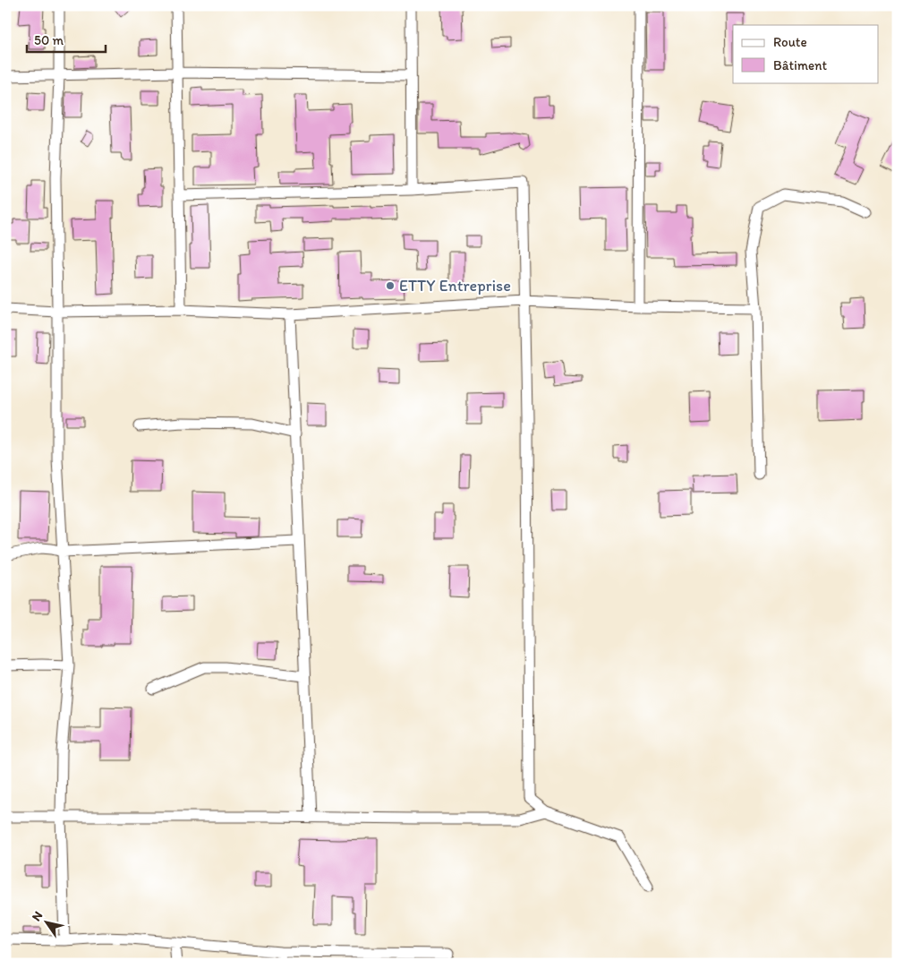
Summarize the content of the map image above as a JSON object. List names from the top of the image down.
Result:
{
  "places": ["ETTY Entreprise"],
  "legend": ["Route", "Bâtiment"],
  "scale_bar": "50 m",
  "north": "top left"
}
